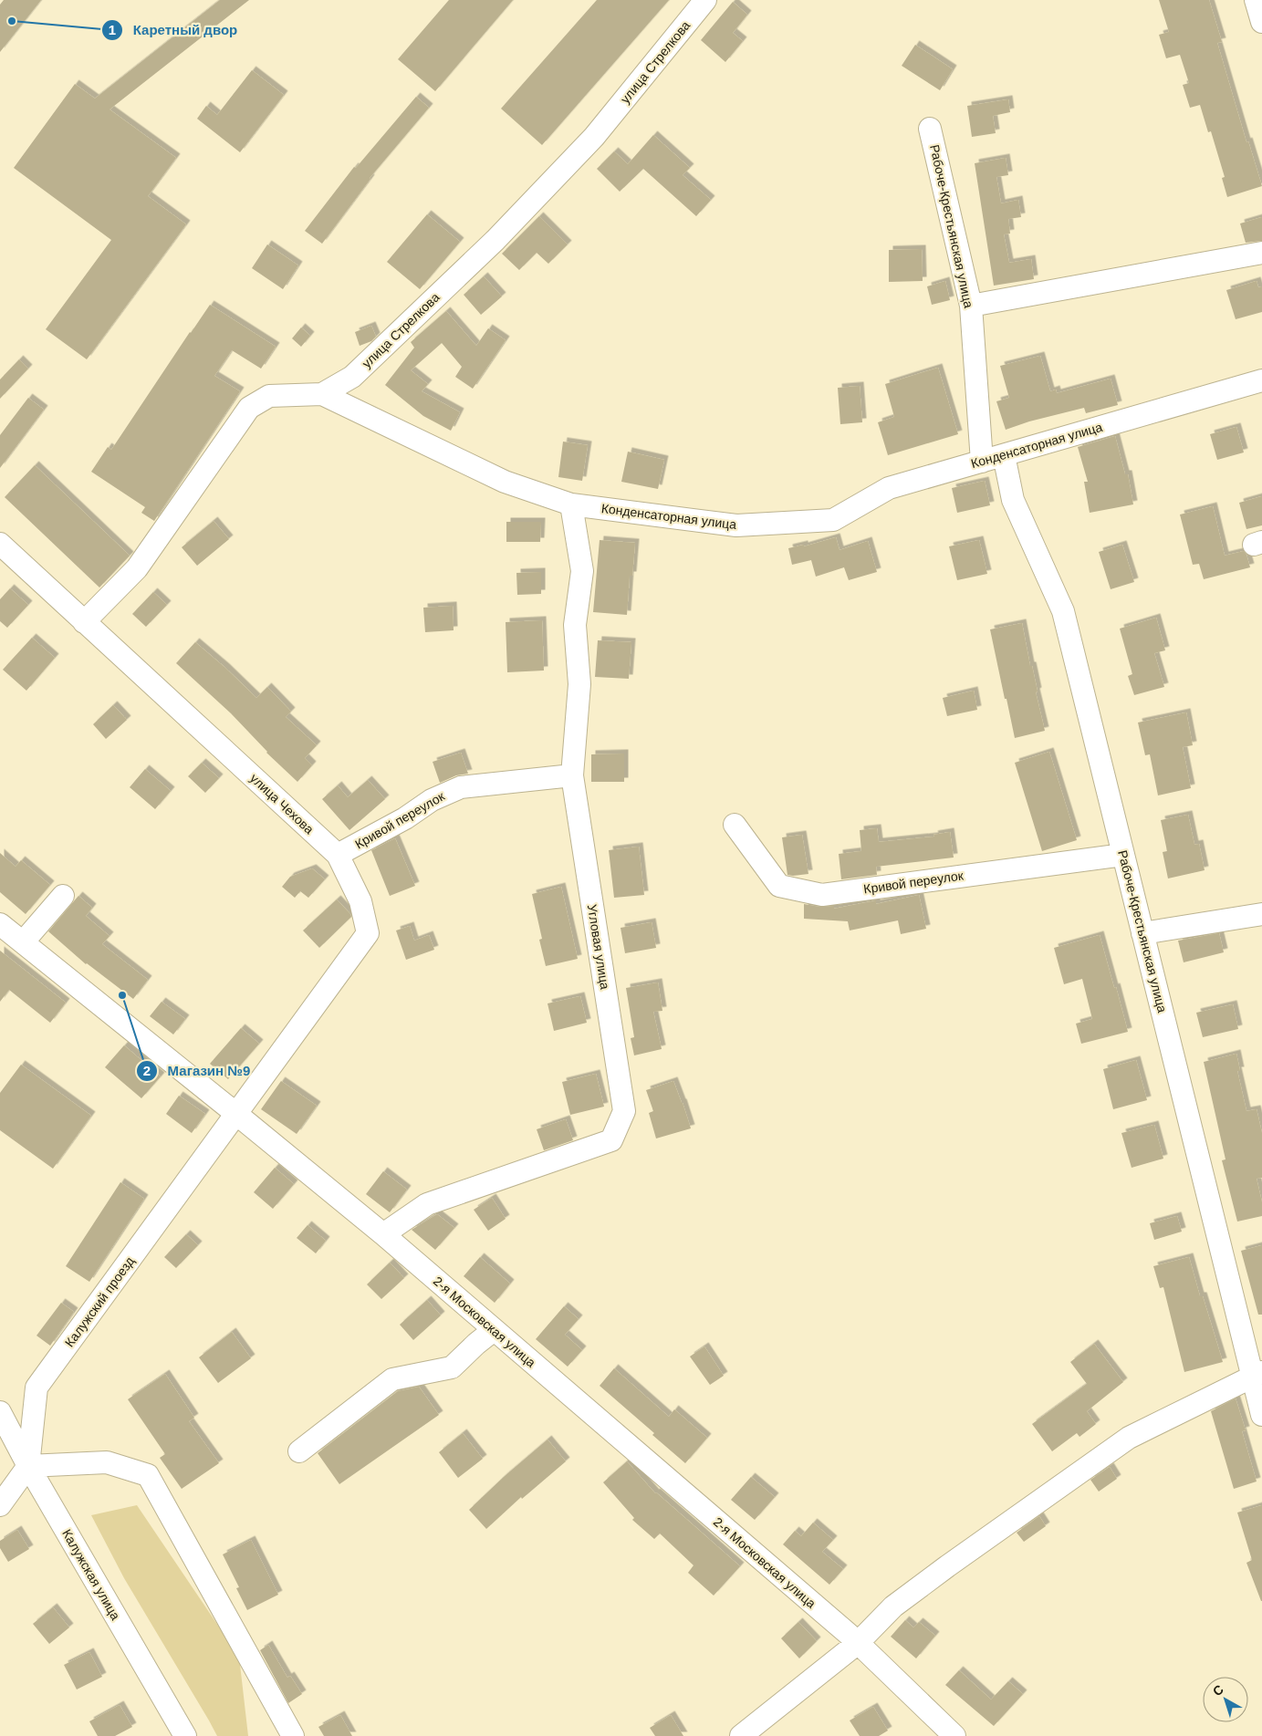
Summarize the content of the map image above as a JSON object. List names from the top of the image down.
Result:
{
  "streets": {
    "street": [
      "улица Стрелкова",
      "Рабоче-Крестьянская улица",
      "Конденсаторная улица",
      "улица Чехова",
      "Кривой переулок",
      "Угловая улица",
      "Калужский проезд",
      "2-я Московская улица",
      "Калужская улица"
    ]
  },
  "crossings": [
    ["улица Стрелкова", "Конденсаторная улица"],
    ["улица Стрелкова", "улица Чехова"],
    ["Рабоче-Крестьянская улица", "Конденсаторная улица"],
    ["Рабоче-Крестьянская улица", "Кривой переулок"],
    ["Конденсаторная улица", "Угловая улица"],
    ["улица Чехова", "Кривой переулок"],
    ["улица Чехова", "Калужский проезд"],
    ["улица Чехова", "2-я Московская улица"],
    ["Кривой переулок", "Угловая улица"],
    ["Угловая улица", "2-я Московская улица"],
    ["Калужский проезд", "2-я Московская улица"],
    ["Калужский проезд", "Калужская улица"]
  ],
  "places": ["Каретный двор", "Магазин №9"],
  "north": "top left"
}
